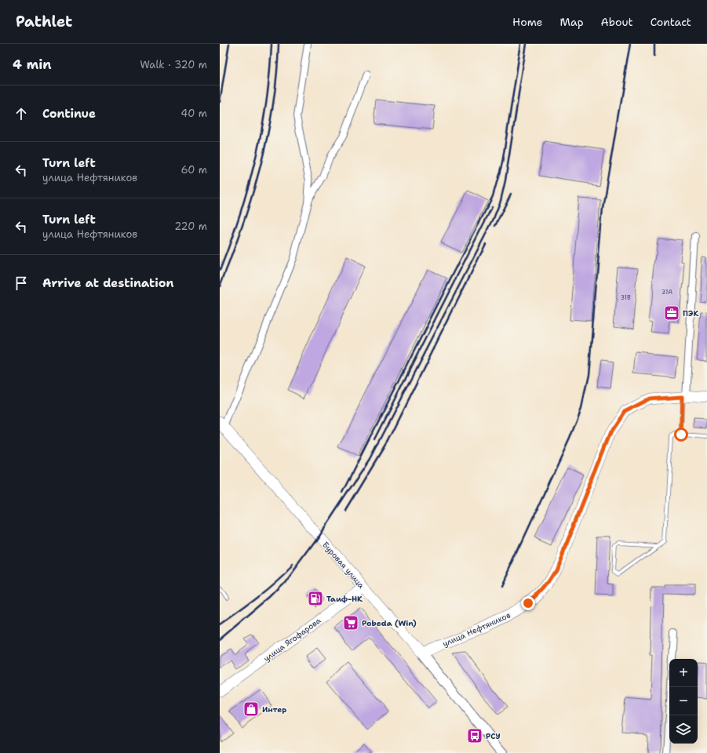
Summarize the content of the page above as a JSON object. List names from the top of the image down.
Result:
{
  "streets": {
    "main road": ["Буровая улица", "улица Нефтяников", "улица Ягофарова"]
  },
  "crossings": [
    ["Буровая улица", "улица Нефтяников"],
    ["Буровая улица", "улица Ягофарова"]
  ],
  "places": {
    "office": ["ПЭК"],
    "fuel station": ["Таиф-НК"],
    "supermarket": ["Pobeda (Win)"],
    "shop": ["Интер"],
    "bus stop": ["РСУ"]
  },
  "house_numbers": ["31А", "31В"],
  "page": {
    "header": "Pathlet",
    "nav": [
      "Home",
      "Map",
      "About",
      "Contact"
    ],
    "heading": ["4 min", "Walk · 320 m"],
    "list": [
      ["Continue", "40 m"],
      ["Turn left", "улица Нефтяников", "60 m"],
      ["Turn left", "улица Нефтяников", "220 m"],
      "Arrive at destination"
    ],
    "map_buttons": ["+", "−"]
  }
}
